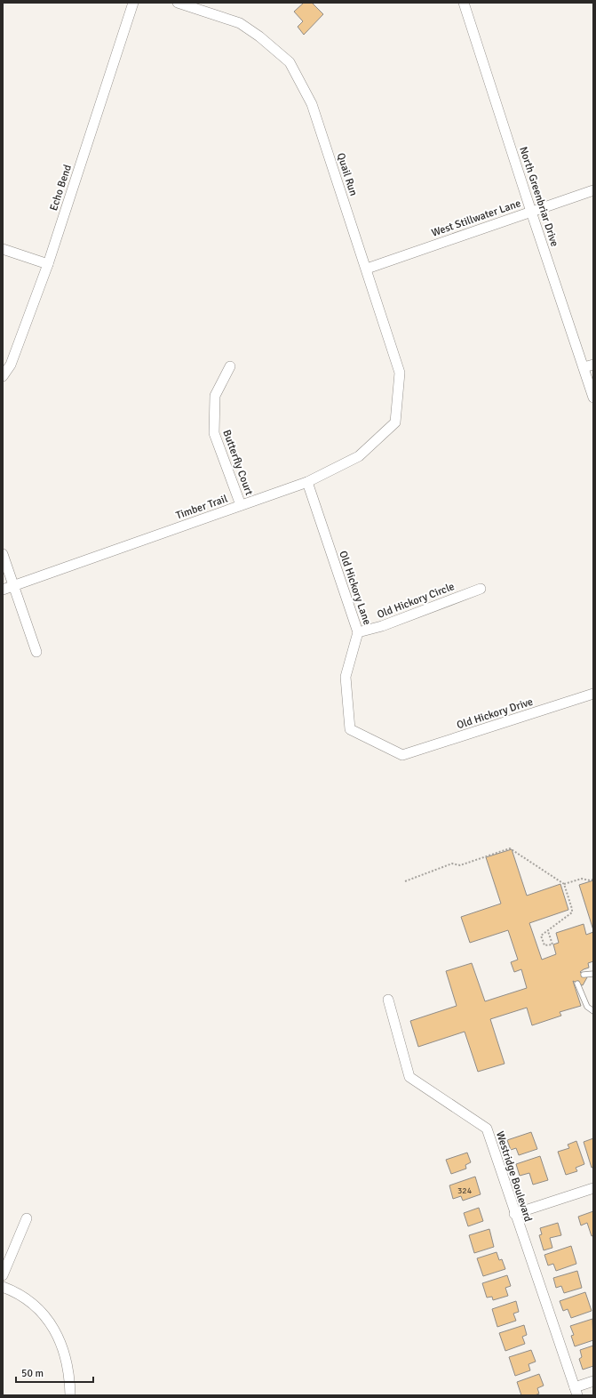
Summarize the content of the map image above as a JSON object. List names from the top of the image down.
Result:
{
  "streets": {
    "street": [
      "Quail Run",
      "Echo Bend",
      "North Greenbriar Drive",
      "West Stillwater Lane",
      "Butterfly Court",
      "Timber Trail",
      "Old Hickory Lane",
      "Old Hickory Circle",
      "Old Hickory Drive",
      "Westridge Boulevard"
    ]
  },
  "crossings": [
    ["Quail Run", "West Stillwater Lane"],
    ["Quail Run", "Timber Trail"],
    ["North Greenbriar Drive", "West Stillwater Lane"],
    ["Butterfly Court", "Timber Trail"],
    ["Timber Trail", "Old Hickory Lane"],
    ["Old Hickory Lane", "Old Hickory Circle"],
    ["Old Hickory Lane", "Old Hickory Drive"]
  ],
  "house_numbers": ["324"],
  "scale_bar": "50 m"
}
